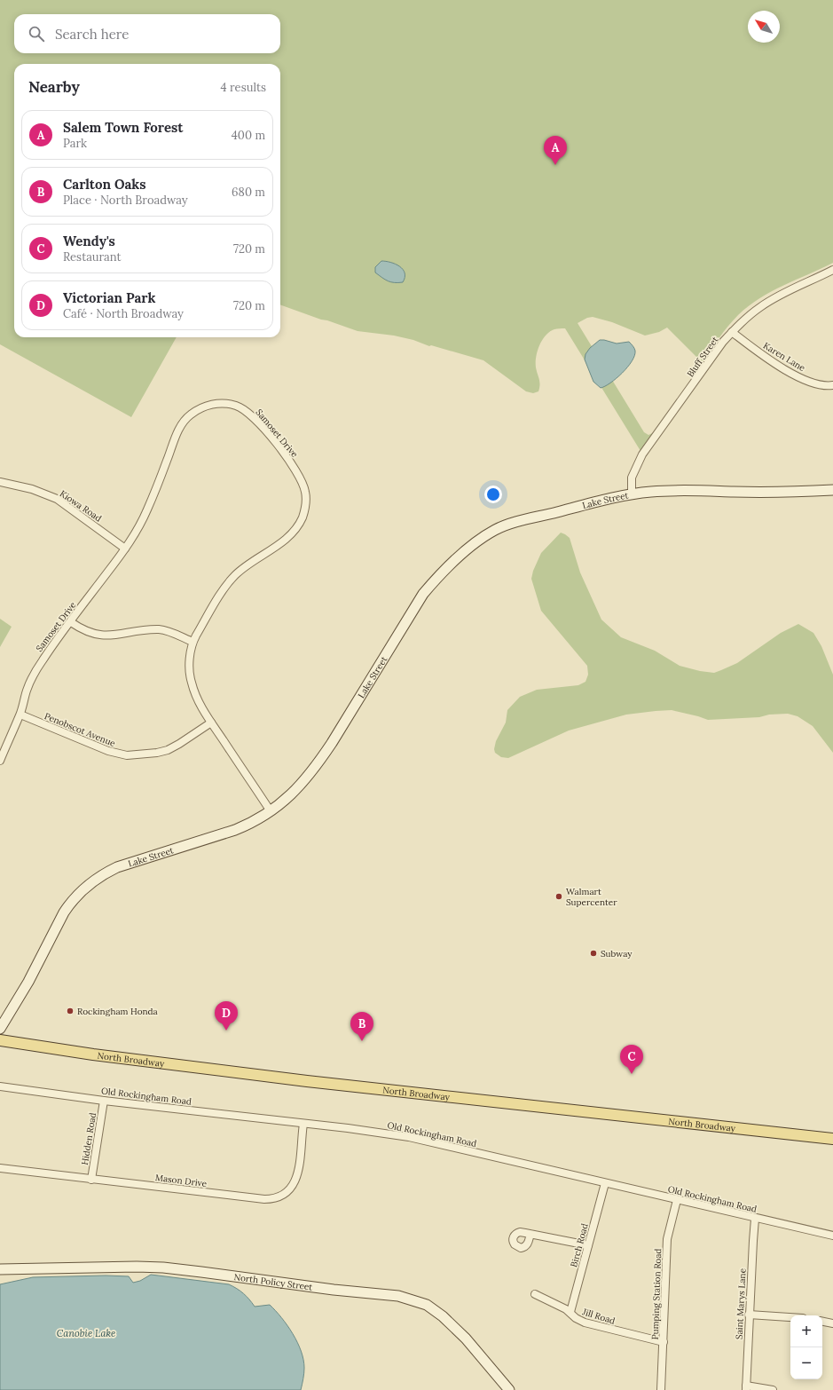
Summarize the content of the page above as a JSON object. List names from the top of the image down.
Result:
{
  "streets": {
    "main road": ["North Broadway"],
    "street": [
      "Bluff Street",
      "Karen Lane",
      "Samoset Drive",
      "Lake Street",
      "Kiowa Road",
      "Penobscot Avenue",
      "Old Rockingham Road",
      "Hidden Road",
      "Mason Drive",
      "Birch Road",
      "North Policy Street",
      "Pumping Station Road",
      "Saint Marys Lane",
      "Jill Road"
    ]
  },
  "crossings": [
    ["Bluff Street", "Karen Lane"],
    ["Bluff Street", "Lake Street"],
    ["Samoset Drive", "Lake Street"],
    ["Samoset Drive", "Kiowa Road"],
    ["Samoset Drive", "Penobscot Avenue"],
    ["Old Rockingham Road", "Hidden Road"],
    ["Old Rockingham Road", "Mason Drive"],
    ["Old Rockingham Road", "Birch Road"],
    ["Old Rockingham Road", "Pumping Station Road"],
    ["Old Rockingham Road", "Saint Marys Lane"],
    ["Hidden Road", "Mason Drive"],
    ["Birch Road", "Jill Road"],
    ["Pumping Station Road", "Jill Road"]
  ],
  "water": ["Canobie Lake"],
  "places": ["Walmart Supercenter", "Subway", "Rockingham Honda"],
  "north": "top left",
  "page": {
    "search": "Search here",
    "heading": ["Nearby", "4 results"],
    "list": [
      {
        "mark": "A",
        "name": "Salem Town Forest",
        "note": "Park",
        "value": "400 m"
      },
      {
        "mark": "B",
        "name": "Carlton Oaks",
        "note": "Place · North Broadway",
        "value": "680 m"
      },
      {
        "mark": "C",
        "name": "Wendy's",
        "note": "Restaurant",
        "value": "720 m"
      },
      {
        "mark": "D",
        "name": "Victorian Park",
        "note": "Café · North Broadway",
        "value": "720 m"
      }
    ],
    "pins": [
      "A",
      "D",
      "B",
      "C"
    ],
    "map_buttons": ["+", "−"]
  }
}
